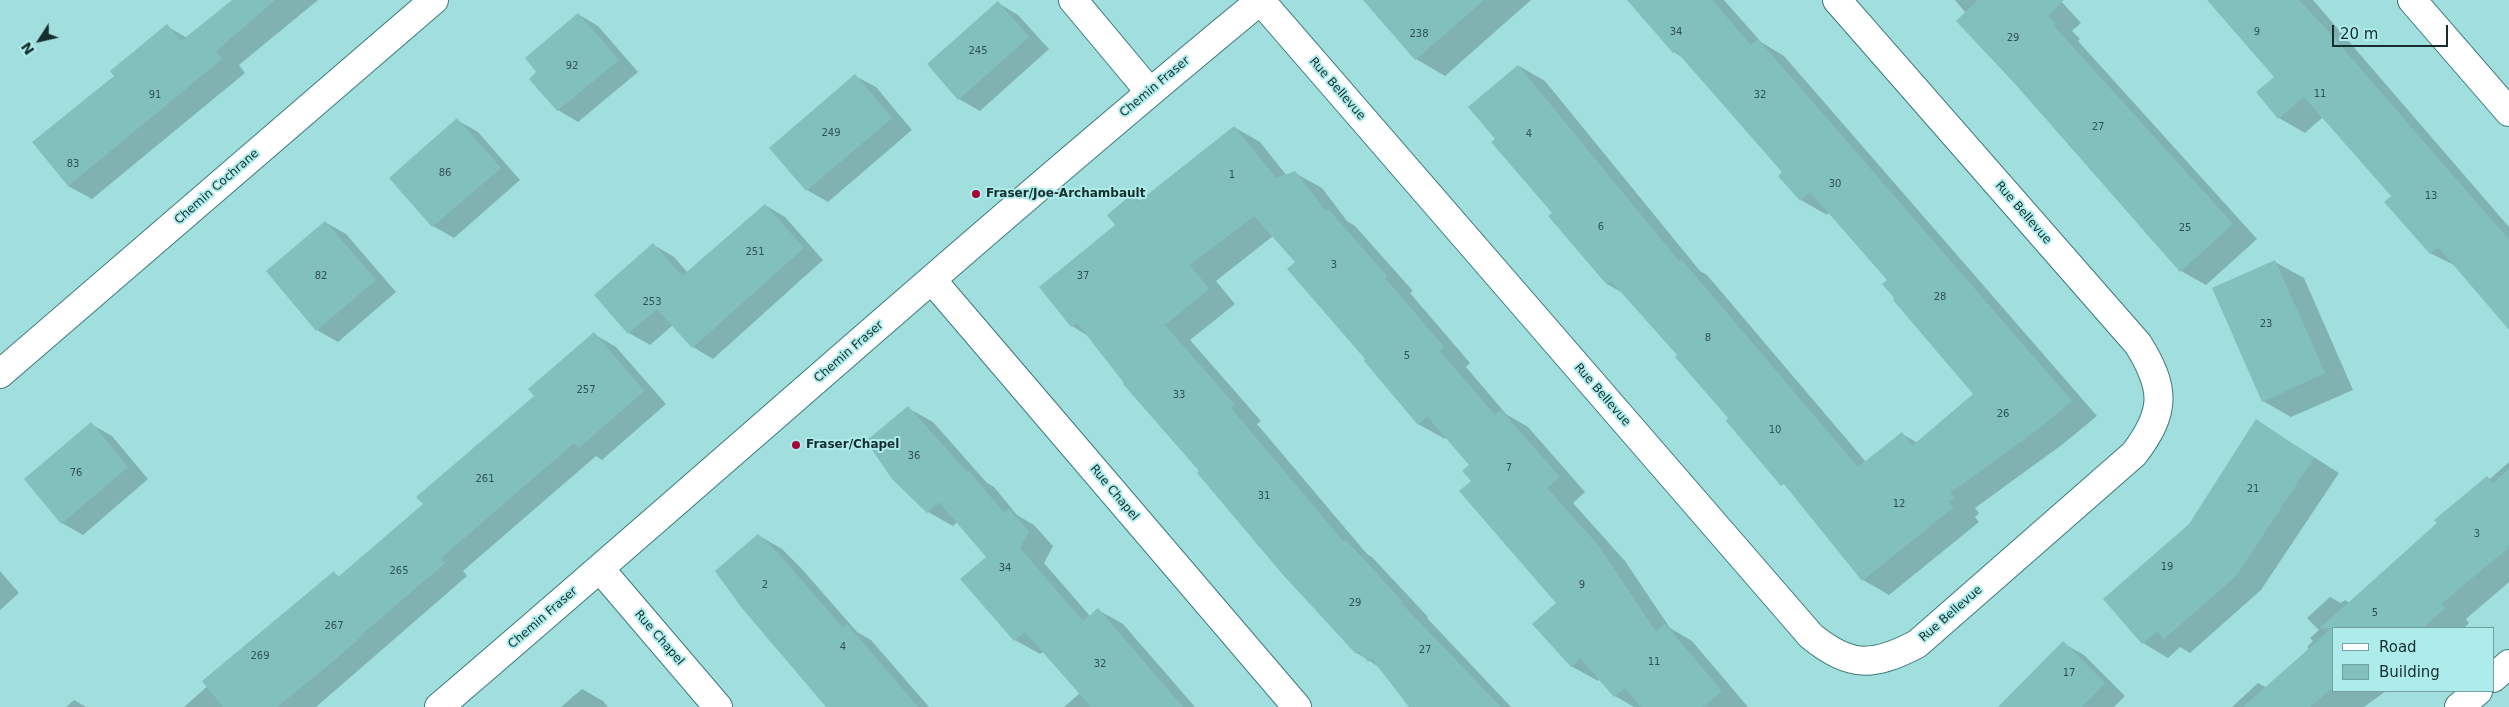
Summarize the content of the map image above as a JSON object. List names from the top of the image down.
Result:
{
  "streets": {
    "street": [
      "Chemin Fraser",
      "Rue Bellevue",
      "Chemin Cochrane",
      "Rue Chapel"
    ]
  },
  "crossings": [
    ["Chemin Fraser", "Rue Bellevue"],
    ["Chemin Fraser", "Rue Chapel"]
  ],
  "places": ["Fraser/Joe-Archambault", "Fraser/Chapel"],
  "house_numbers": [
    "34",
    "9",
    "238",
    "29",
    "245",
    "92",
    "11",
    "91",
    "32",
    "27",
    "249",
    "4",
    "83",
    "86",
    "1",
    "30",
    "13",
    "6",
    "25",
    "251",
    "3",
    "82",
    "37",
    "28",
    "253",
    "23",
    "8",
    "5",
    "257",
    "33",
    "26",
    "10",
    "36",
    "7",
    "76",
    "261",
    "21",
    "31",
    "12",
    "3",
    "19",
    "34",
    "265",
    "2",
    "9",
    "29",
    "5",
    "267",
    "4",
    "27",
    "269",
    "11",
    "32",
    "17"
  ],
  "legend": ["Road", "Building"],
  "scale_bar": "20 m",
  "north": "bottom left"
}
